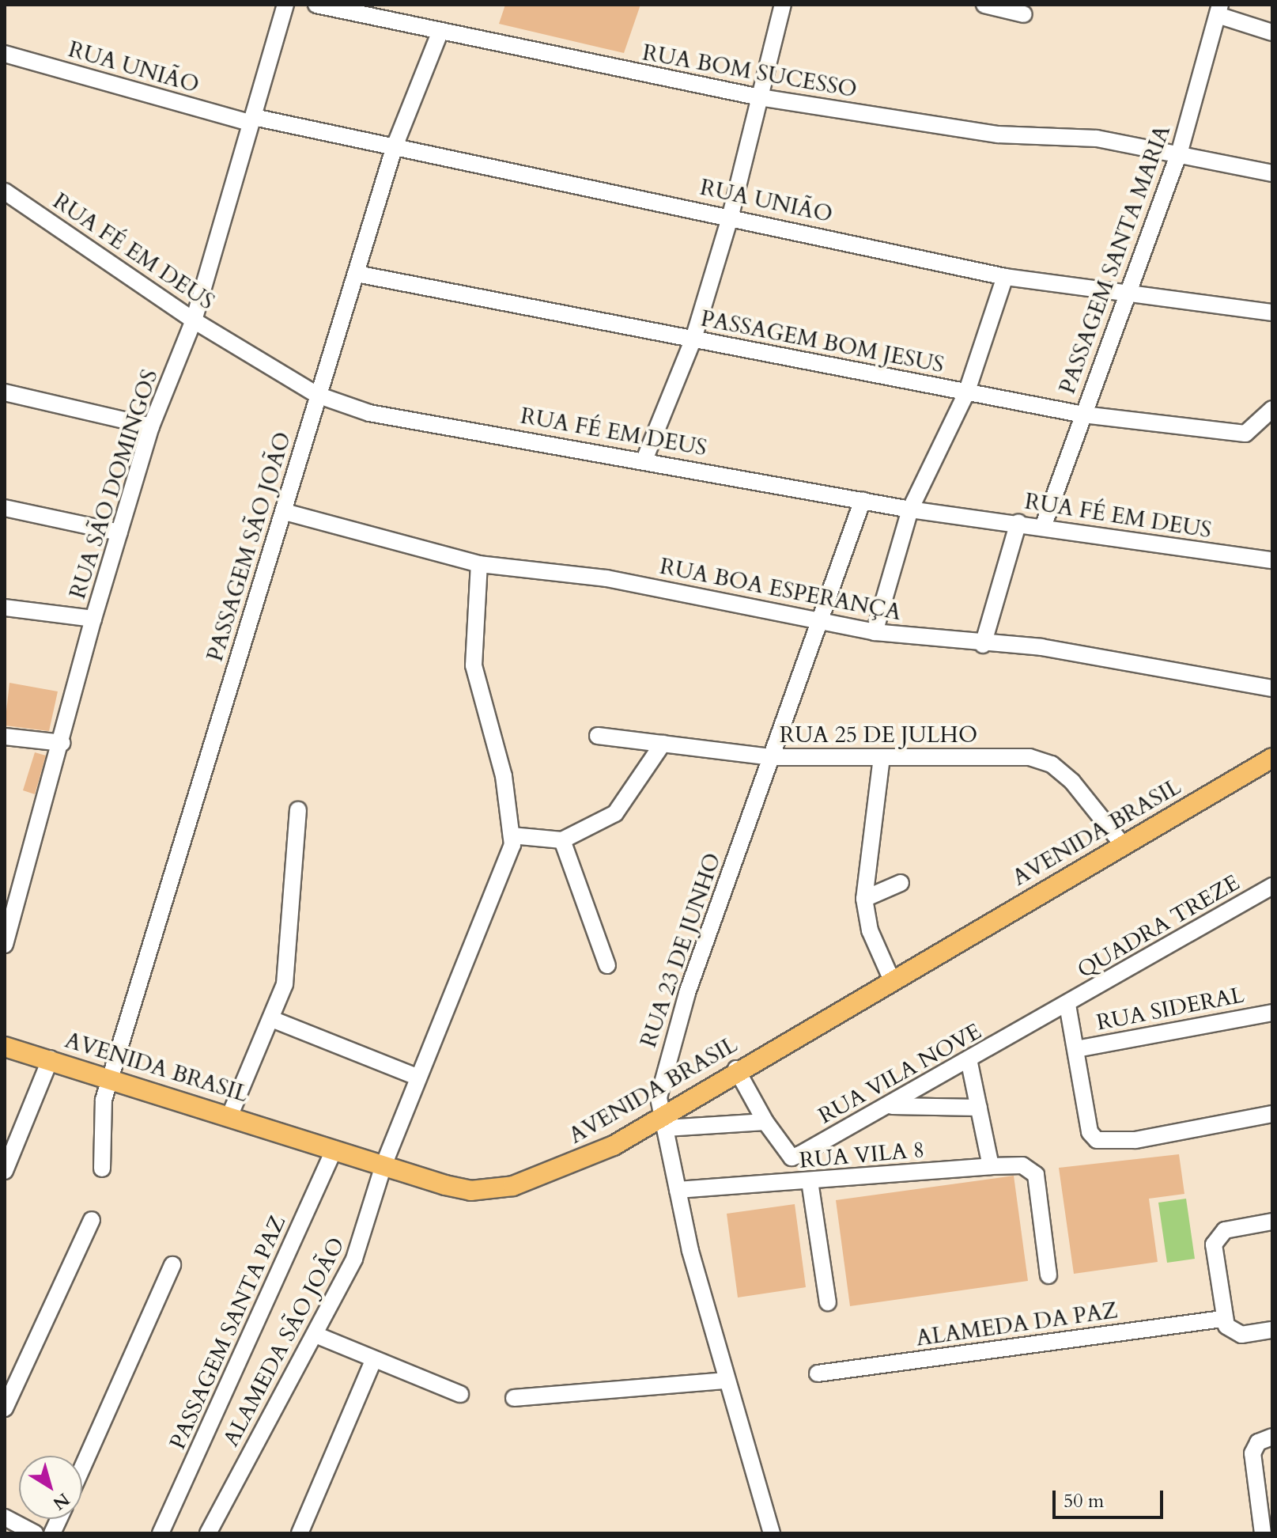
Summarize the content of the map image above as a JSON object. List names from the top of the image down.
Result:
{
  "streets": {
    "main road": ["AVENIDA BRASIL"],
    "street": [
      "RUA UNIÃO",
      "RUA BOM SUCESSO",
      "RUA FÉ EM DEUS",
      "PASSAGEM SANTA MARIA",
      "PASSAGEM BOM JESUS",
      "RUA SÃO DOMINGOS",
      "PASSAGEM SÃO JOÃO",
      "RUA BOA ESPERANÇA",
      "RUA 25 DE JULHO",
      "QUADRA TREZE",
      "RUA 23 DE JUNHO",
      "RUA SIDERAL",
      "RUA VILA NOVE",
      "RUA VILA 8",
      "ALAMEDA DA PAZ",
      "PASSAGEM SANTA PAZ",
      "ALAMEDA SÃO JOÃO"
    ]
  },
  "crossings": [
    ["RUA UNIÃO", "PASSAGEM SANTA MARIA"],
    ["RUA UNIÃO", "RUA SÃO DOMINGOS"],
    ["RUA UNIÃO", "PASSAGEM SÃO JOÃO"],
    ["RUA BOM SUCESSO", "PASSAGEM SANTA MARIA"],
    ["RUA BOM SUCESSO", "PASSAGEM SÃO JOÃO"],
    ["RUA FÉ EM DEUS", "PASSAGEM SANTA MARIA"],
    ["RUA FÉ EM DEUS", "RUA SÃO DOMINGOS"],
    ["RUA FÉ EM DEUS", "PASSAGEM SÃO JOÃO"],
    ["RUA FÉ EM DEUS", "RUA 23 DE JUNHO"],
    ["PASSAGEM SANTA MARIA", "PASSAGEM BOM JESUS"],
    ["PASSAGEM BOM JESUS", "PASSAGEM SÃO JOÃO"],
    ["PASSAGEM SÃO JOÃO", "RUA BOA ESPERANÇA"],
    ["PASSAGEM SÃO JOÃO", "AVENIDA BRASIL"],
    ["RUA BOA ESPERANÇA", "RUA 23 DE JUNHO"],
    ["RUA 25 DE JULHO", "AVENIDA BRASIL"],
    ["RUA 25 DE JULHO", "RUA 23 DE JUNHO"],
    ["AVENIDA BRASIL", "RUA 23 DE JUNHO"],
    ["AVENIDA BRASIL", "PASSAGEM SANTA PAZ"],
    ["AVENIDA BRASIL", "ALAMEDA SÃO JOÃO"],
    ["QUADRA TREZE", "RUA VILA NOVE"],
    ["RUA 23 DE JUNHO", "RUA VILA 8"]
  ],
  "scale_bar": "50 m",
  "north": "bottom right"
}
